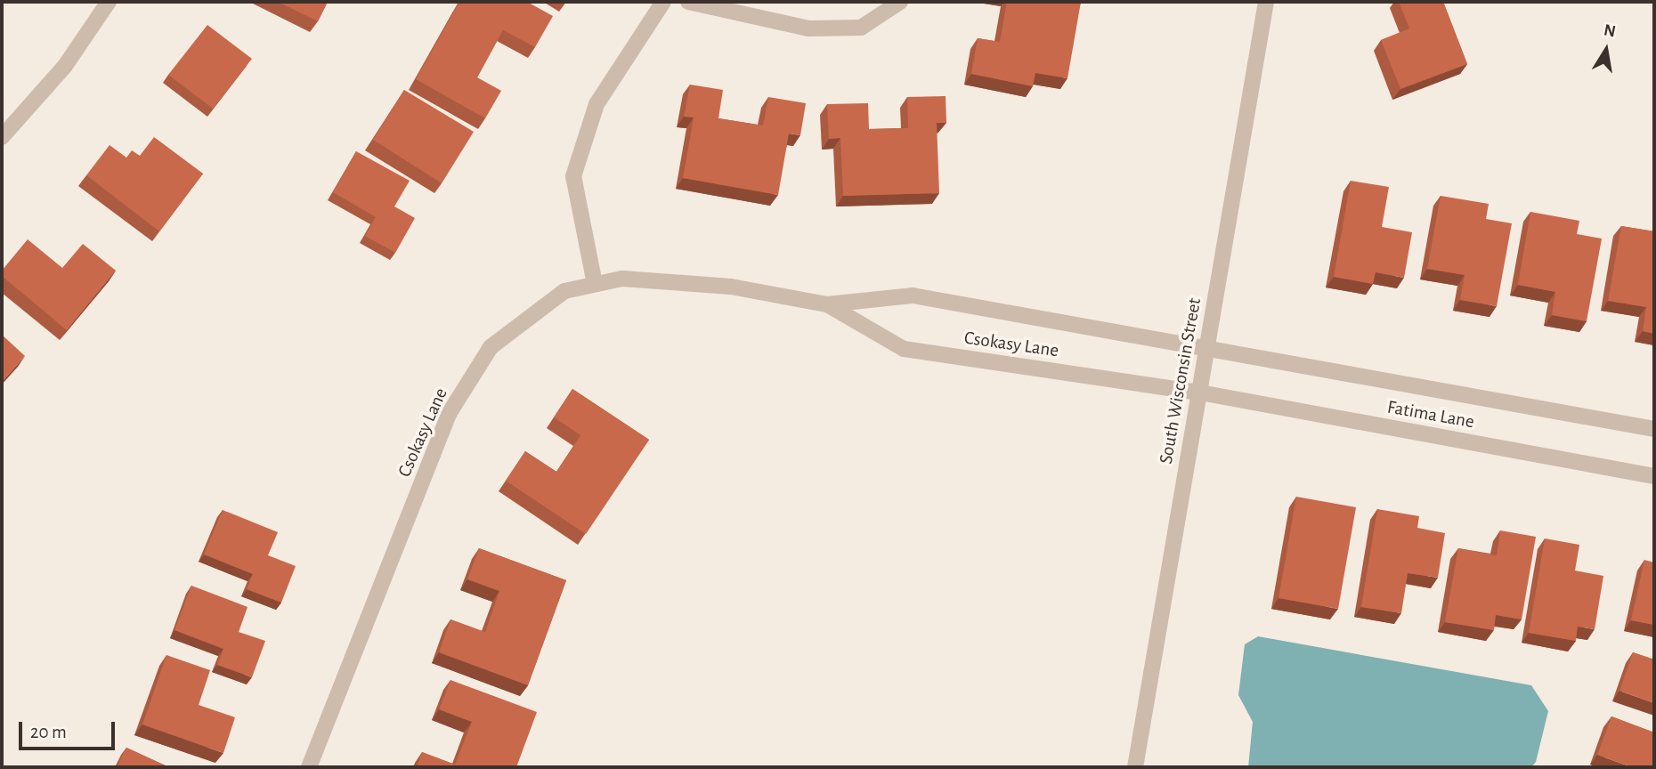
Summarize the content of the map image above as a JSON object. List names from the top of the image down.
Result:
{
  "streets": {
    "street": ["Csokasy Lane", "South Wisconsin Street", "Fatima Lane"]
  },
  "crossings": [
    ["Csokasy Lane", "South Wisconsin Street"],
    ["Csokasy Lane", "Fatima Lane"],
    ["South Wisconsin Street", "Fatima Lane"]
  ],
  "scale_bar": "20 m",
  "north": "top"
}
